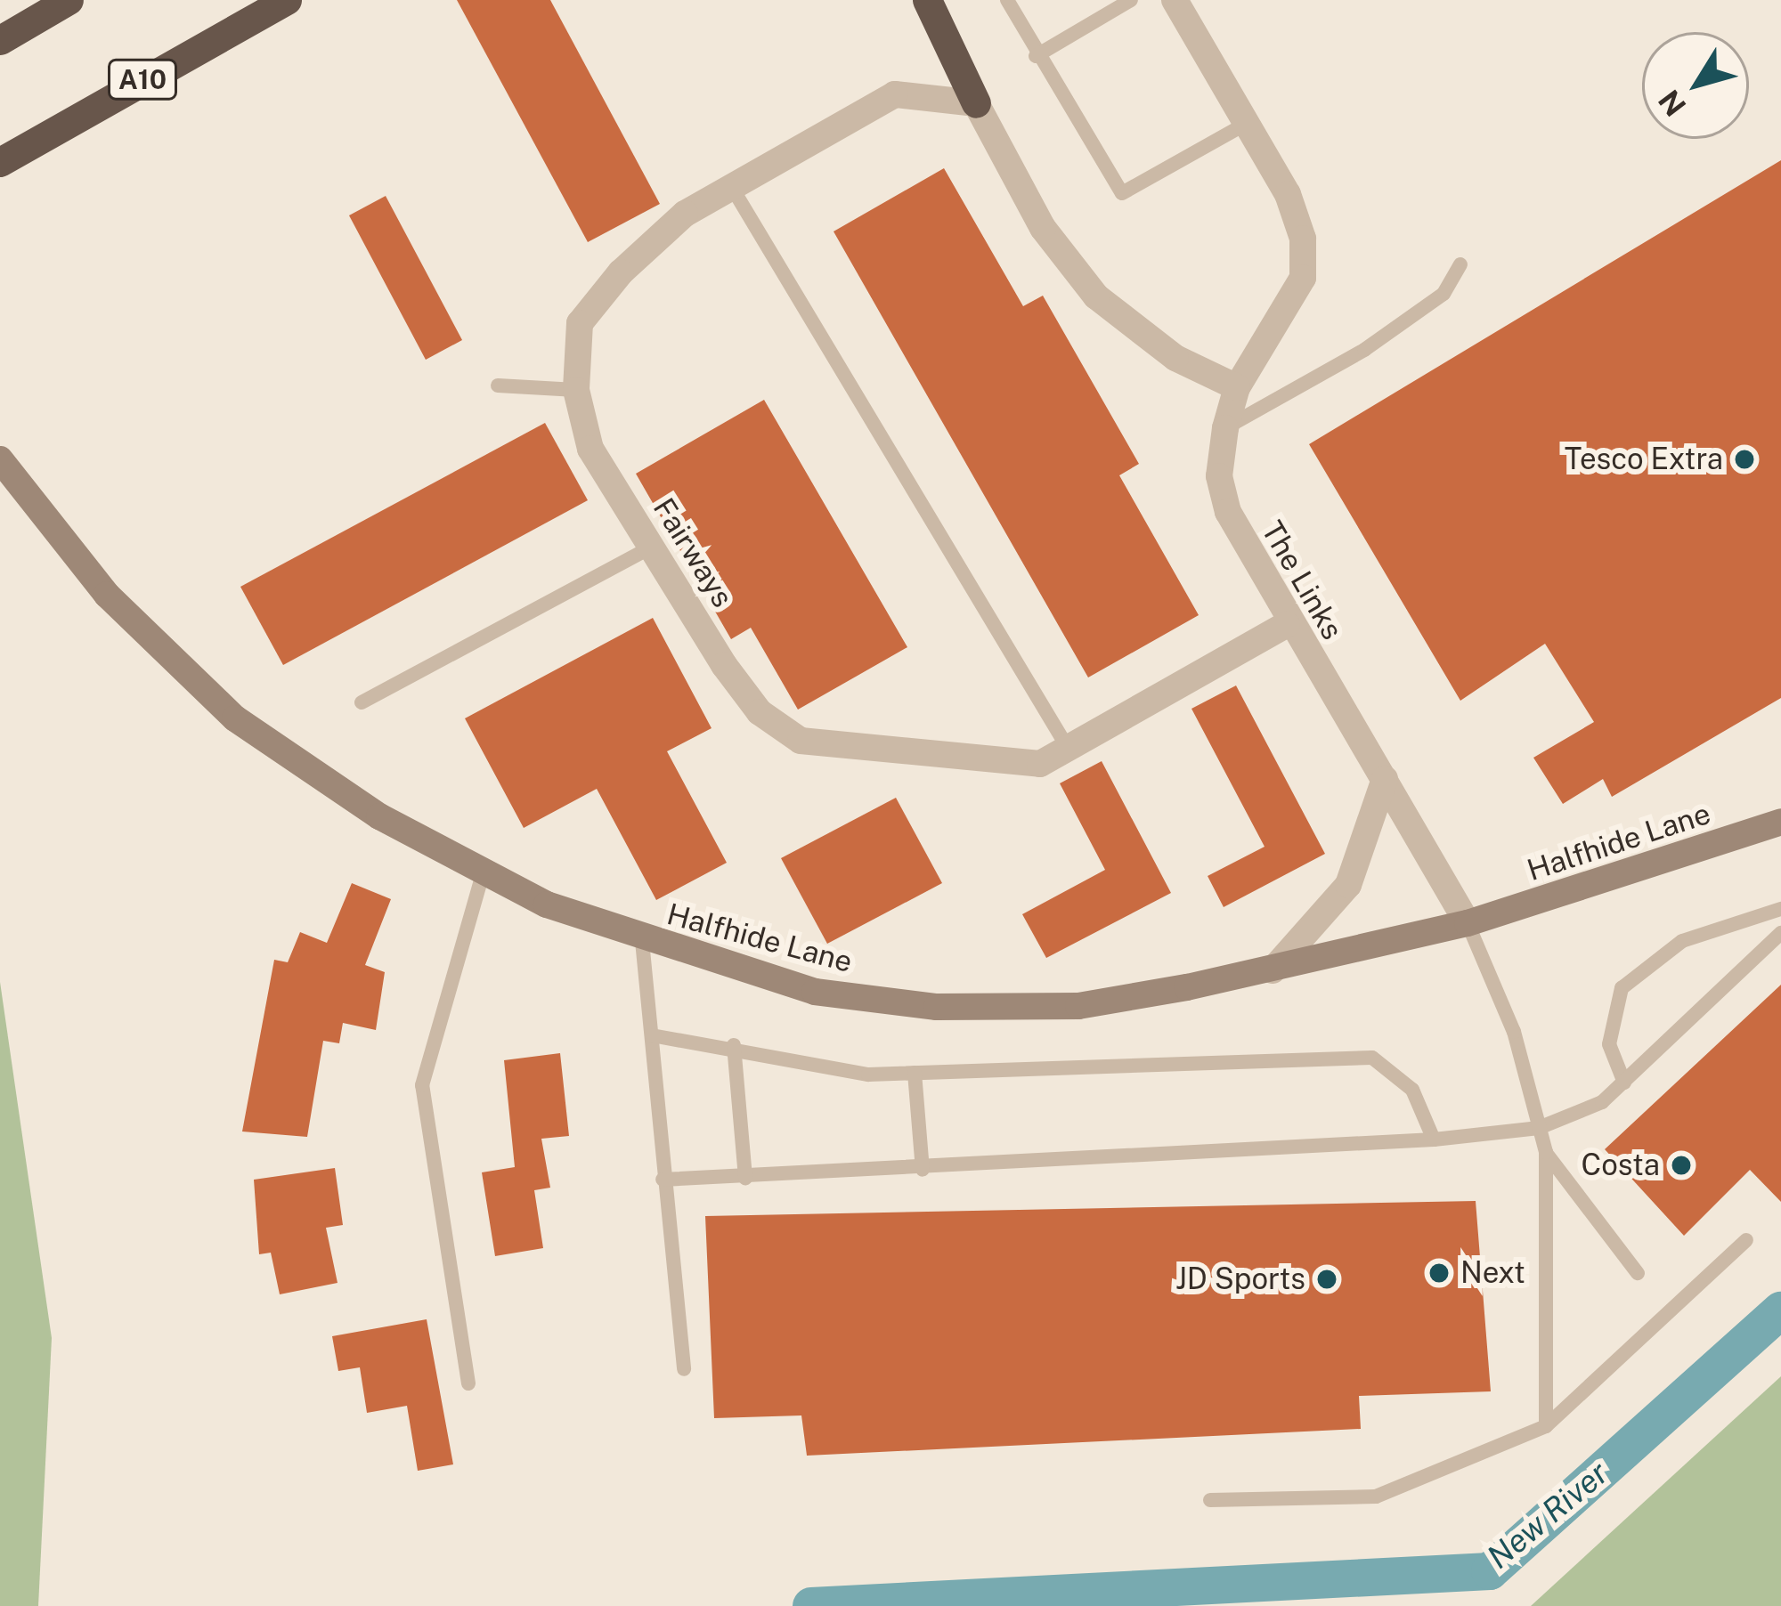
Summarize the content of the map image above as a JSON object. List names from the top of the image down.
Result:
{
  "streets": {
    "highway": ["A10"],
    "main road": ["Halfhide Lane"],
    "street": ["Fairways", "The Links"]
  },
  "crossings": [
    ["Fairways", "The Links"],
    ["The Links", "Halfhide Lane"]
  ],
  "water": ["New River"],
  "places": [
    "Tesco Extra",
    "Costa",
    "Next",
    "JD Sports"
  ],
  "north": "bottom left"
}
